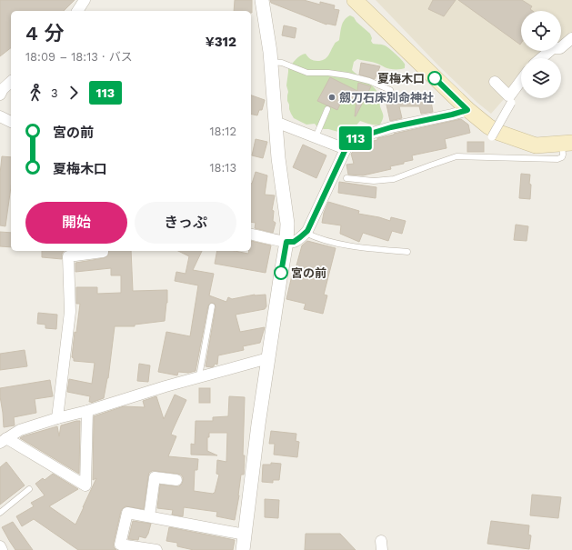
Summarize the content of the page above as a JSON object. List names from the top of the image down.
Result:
{
  "places": ["夏梅木口", "劔刀石床別命神社", "宮の前"],
  "lines": ["bus line 113"],
  "page": {
    "on_map": "113",
    "heading": ["4 分", "18:09 – 18:13 · バス", "¥312"],
    "legs": ["3", "113"],
    "list": [
      {
        "name": "宮の前",
        "value": "18:12"
      },
      {
        "name": "夏梅木口",
        "value": "18:13"
      }
    ],
    "buttons": ["開始", "きっぷ"]
  }
}
